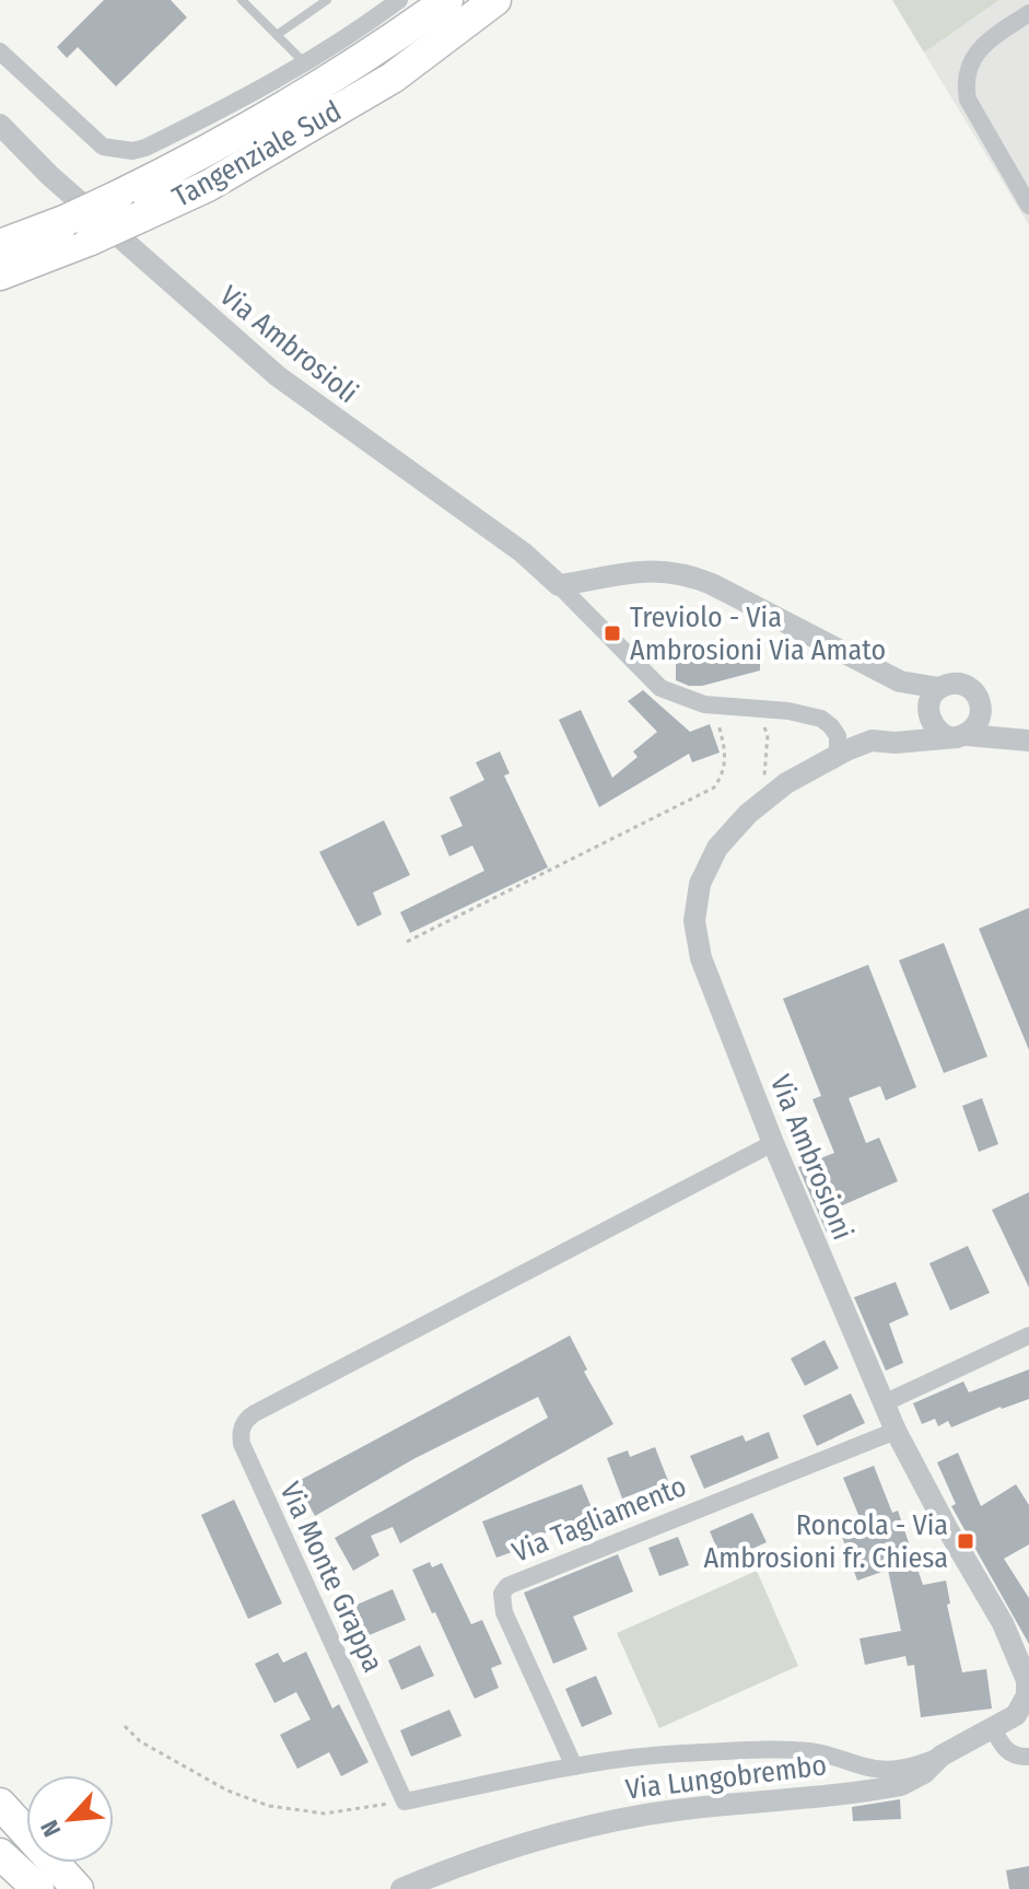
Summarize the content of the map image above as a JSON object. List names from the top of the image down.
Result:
{
  "streets": {
    "highway": ["Tangenziale Sud"],
    "street": [
      "Via Ambrosioli",
      "Via Ambrosioni",
      "Via Tagliamento",
      "Via Monte Grappa",
      "Via Lungobrembo"
    ]
  },
  "crossings": [
    ["Via Ambrosioni", "Via Tagliamento"],
    ["Via Ambrosioni", "Via Monte Grappa"],
    ["Via Ambrosioni", "Via Lungobrembo"]
  ],
  "places": {
    "transit": ["Treviolo - Via Ambrosioni Via Amato", "Roncola - Via Ambrosioni fr. Chiesa"]
  },
  "north": "bottom left"
}
